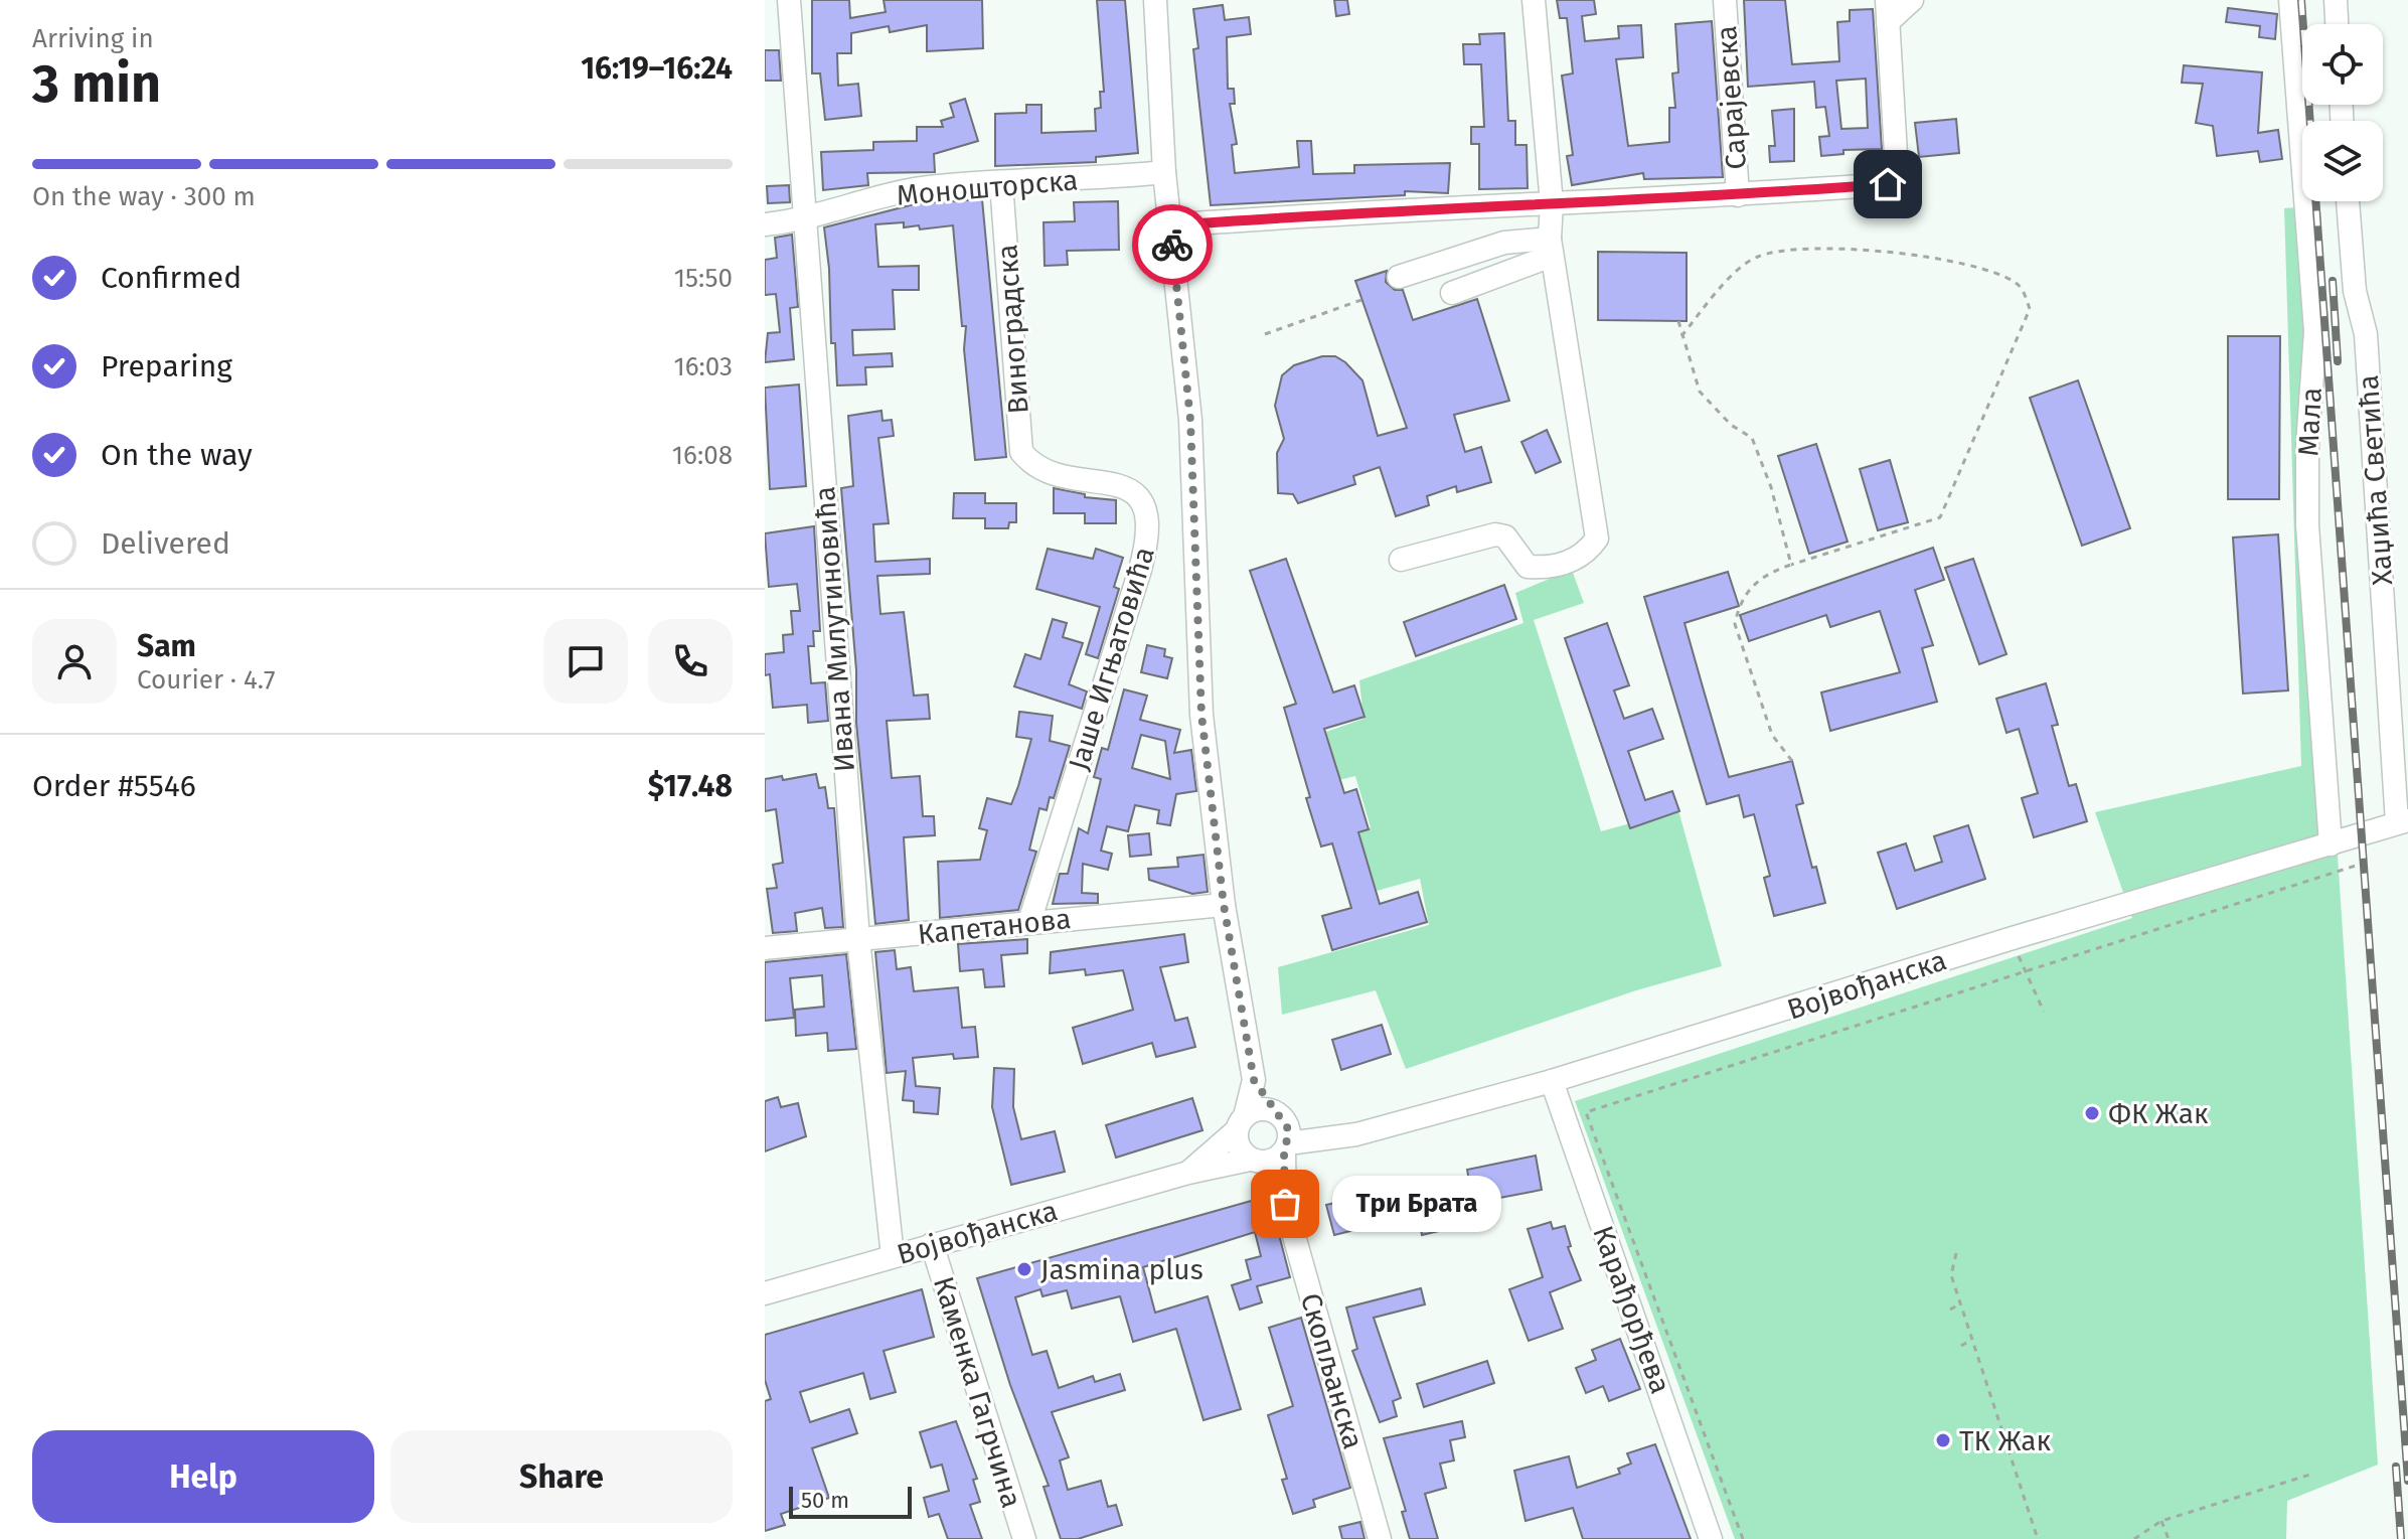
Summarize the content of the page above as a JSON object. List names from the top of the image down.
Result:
{
  "streets": {
    "street": [
      "Сарајевска",
      "Моношторска",
      "Виноградска",
      "Мала",
      "Хаџића Светића",
      "Ивана Милутиновића",
      "Јаше Игњатовића",
      "Капетанова",
      "Војвођанска",
      "Карађорђева",
      "Скопљанска",
      "Каменка Гагрчина"
    ]
  },
  "crossings": [
    ["Моношторска", "Виноградска"],
    ["Моношторска", "Ивана Милутиновића"],
    ["Виноградска", "Јаше Игњатовића"],
    ["Мала", "Војвођанска"],
    ["Хаџића Светића", "Војвођанска"],
    ["Ивана Милутиновића", "Капетанова"],
    ["Ивана Милутиновића", "Војвођанска"],
    ["Јаше Игњатовића", "Капетанова"],
    ["Војвођанска", "Карађорђева"],
    ["Војвођанска", "Скопљанска"],
    ["Војвођанска", "Каменка Гагрчина"]
  ],
  "places": [
    "ФК Жак",
    "Три Брата",
    "Jasmina plus",
    "ТК Жак"
  ],
  "scale_bar": "50 m",
  "page": {
    "heading": ["3 min", "Arriving in", "16:19–16:24"],
    "panel": [
      "Sam",
      "Courier · 4.7",
      "Order #5546",
      "$17.48"
    ],
    "bar": "On the way · 300 m",
    "list": [
      ["Confirmed", "15:50"],
      ["Preparing", "16:03"],
      ["On the way", "16:08"],
      "Delivered"
    ],
    "bubble": "Три Брата",
    "buttons": ["Help", "Share"],
    "scale": "50 m"
  }
}
